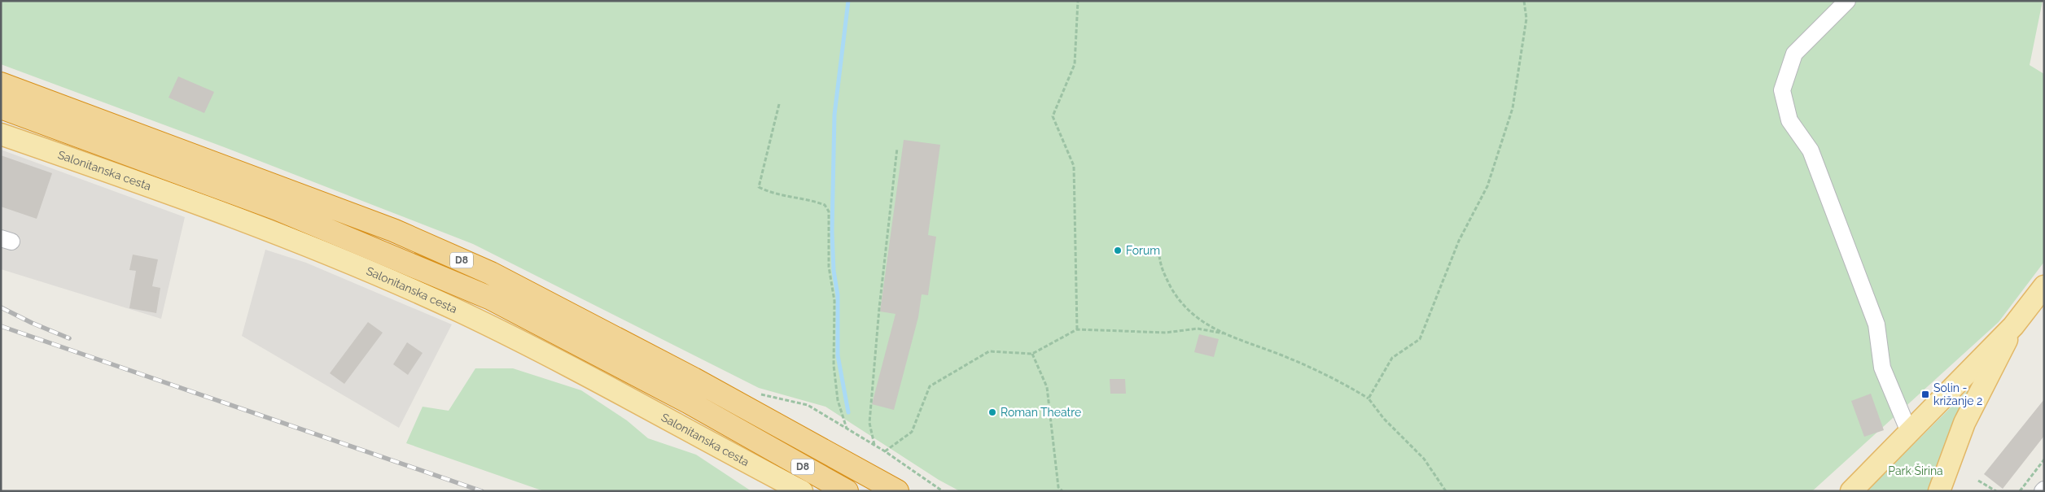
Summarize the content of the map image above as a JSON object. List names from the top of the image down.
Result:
{
  "streets": {
    "highway": ["D8"],
    "main road": ["Salonitanska cesta"]
  },
  "parks": ["Park Širina"],
  "places": {
    "other": ["Forum", "Roman Theatre"],
    "transit": ["Solin - križanje 2"]
  }
}
